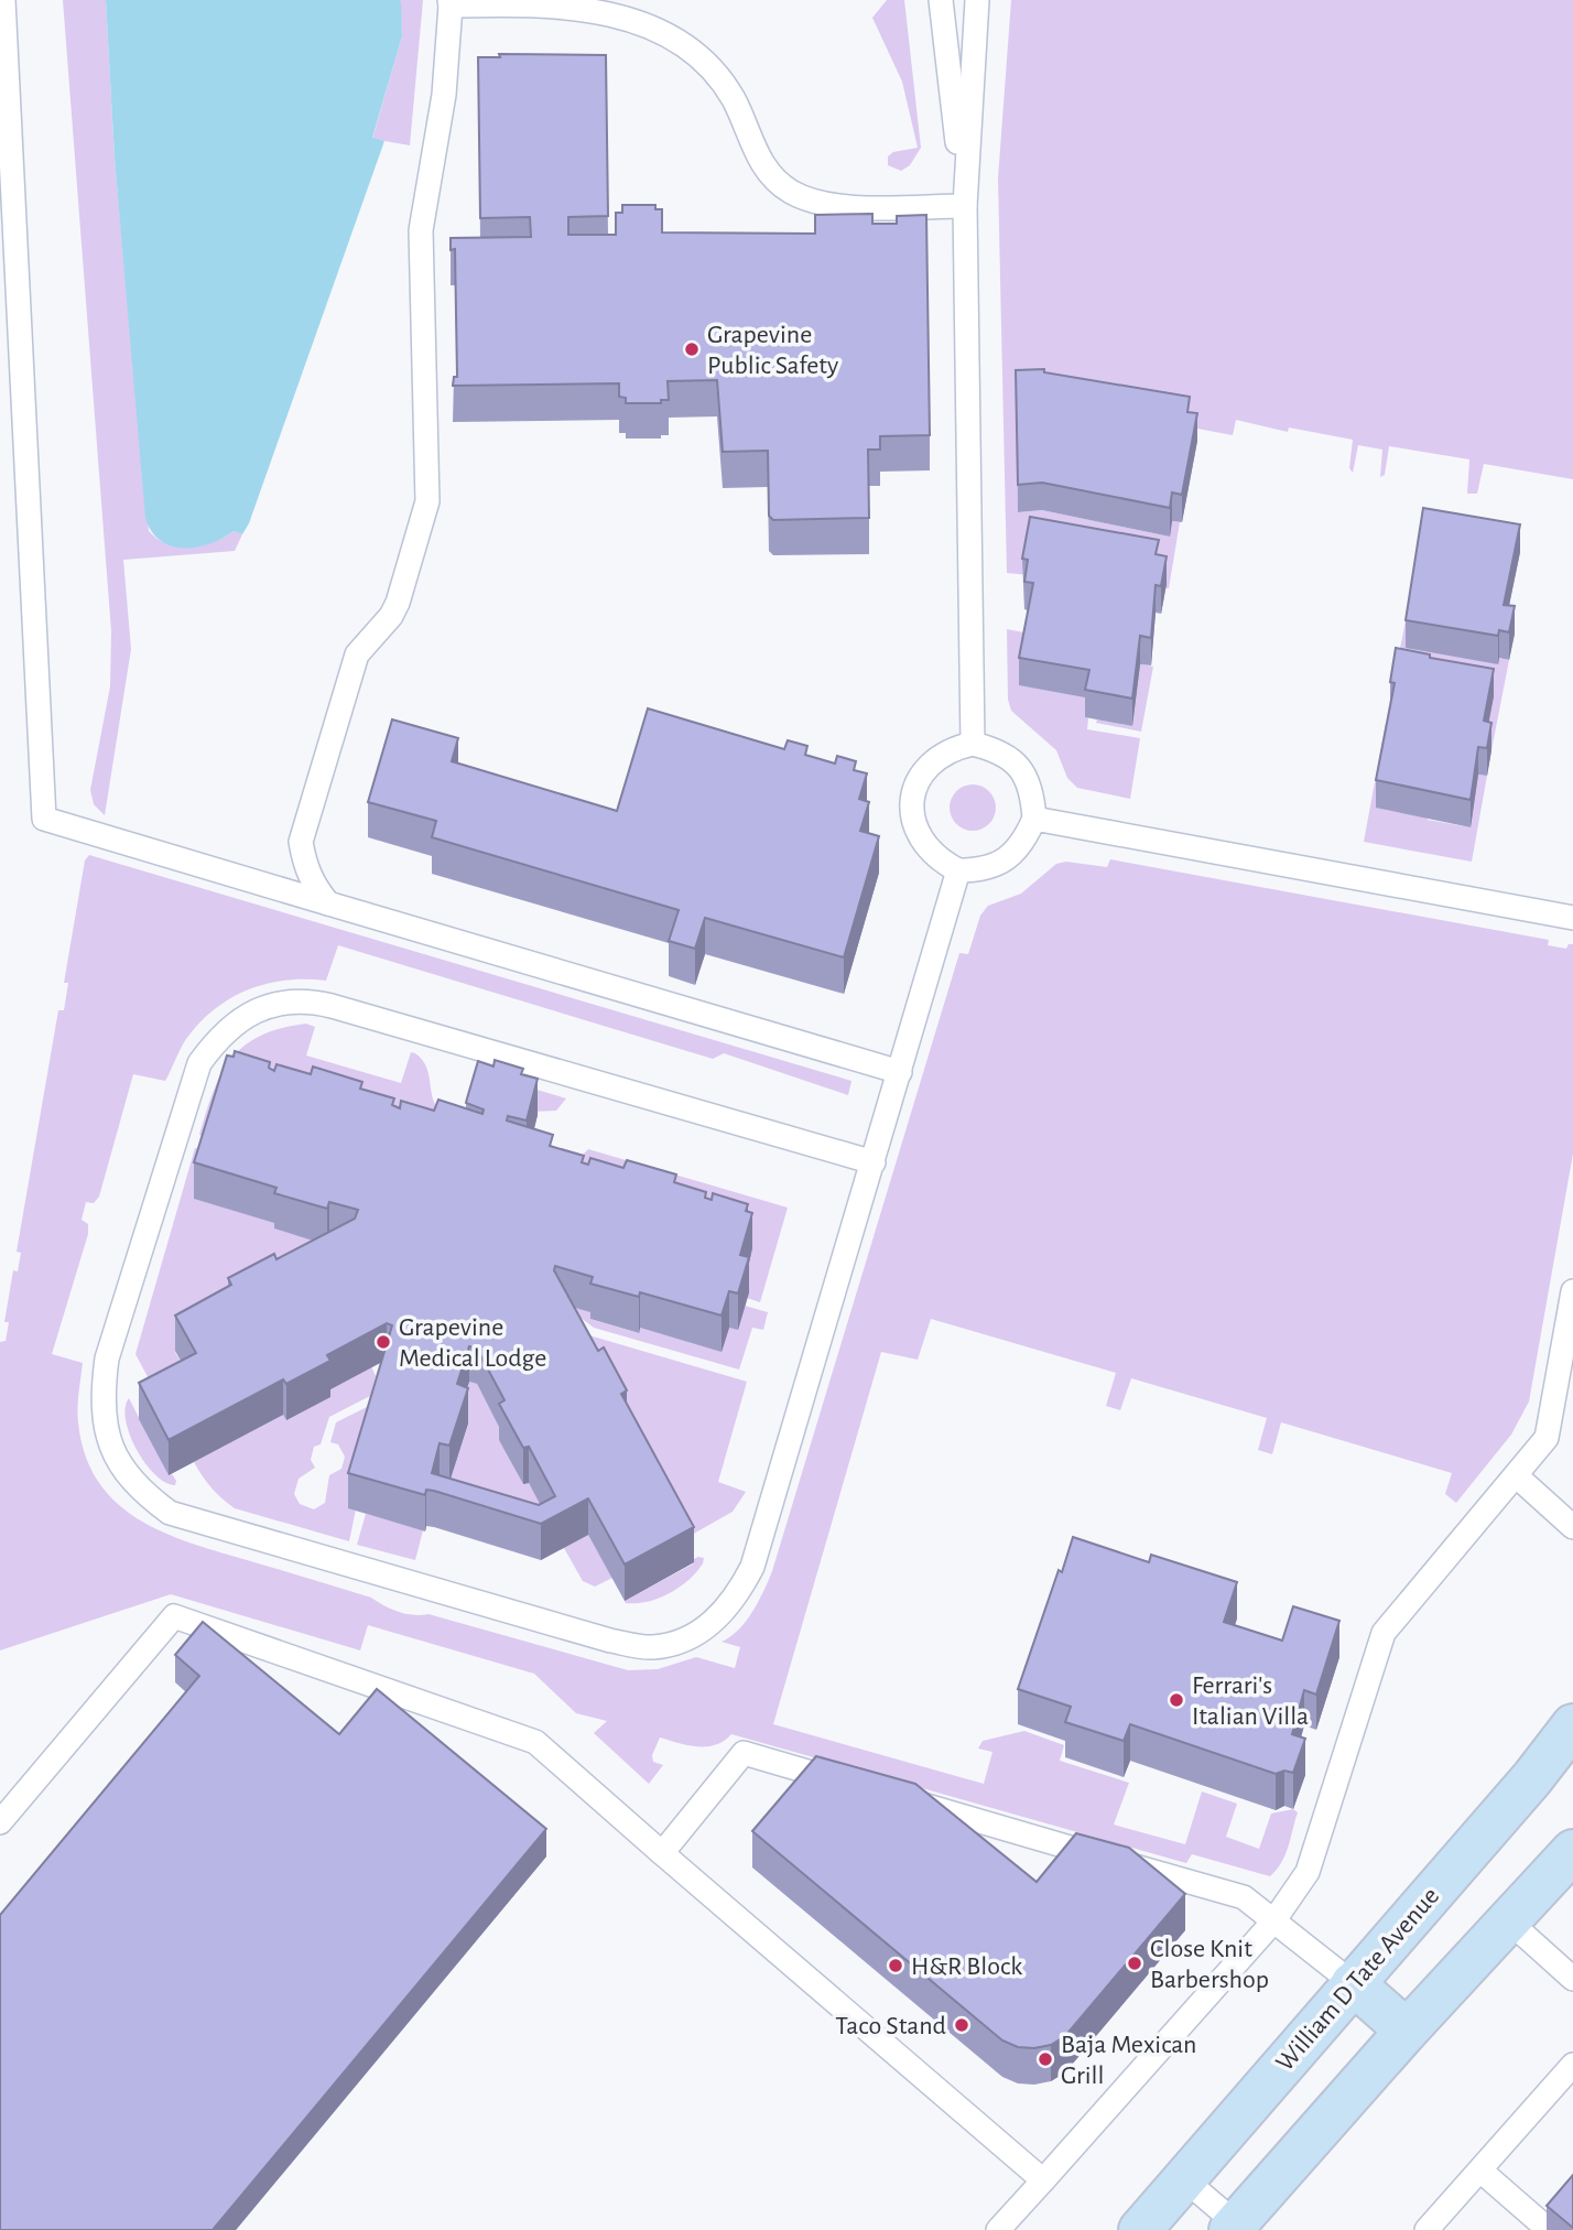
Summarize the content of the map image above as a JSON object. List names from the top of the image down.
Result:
{
  "streets": {
    "main road": ["William D Tate Avenue"]
  },
  "places": [
    "Grapevine Public Safety",
    "Grapevine Medical Lodge",
    "Ferrari's Italian Villa",
    "Close Knit Barbershop",
    "H&R Block",
    "Taco Stand",
    "Baja Mexican Grill"
  ]
}
